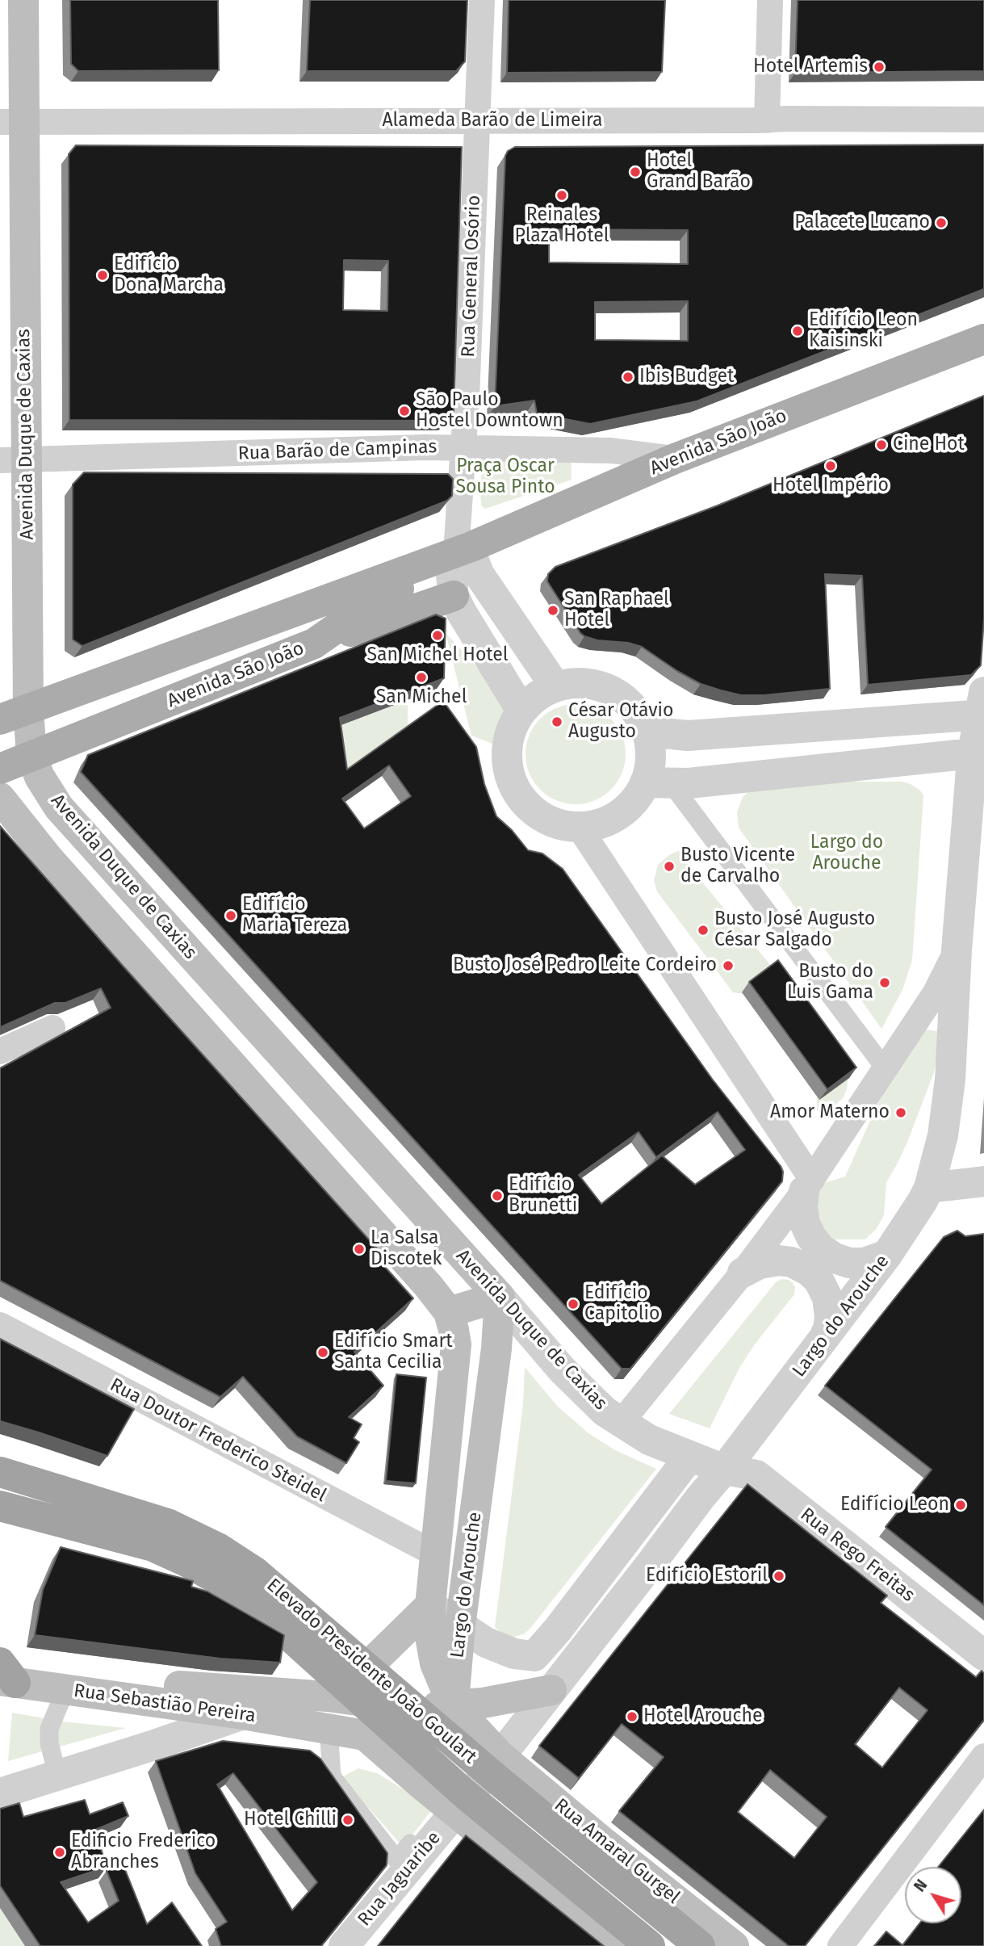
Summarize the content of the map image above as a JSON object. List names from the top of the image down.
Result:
{
  "streets": {
    "highway": ["Elevado Presidente João Goulart"],
    "main road": [
      "Avenida Duque de Caxias",
      "Avenida São João",
      "Largo do Arouche",
      "Rua Sebastião Pereira",
      "Rua Amaral Gurgel"
    ],
    "street": [
      "Alameda Barão de Limeira",
      "Rua General Osório",
      "Rua Barão de Campinas",
      "Rua Doutor Frederico Steidel",
      "Rua Rego Freitas",
      "Rua Jaguaribe"
    ]
  },
  "crossings": [
    ["Alameda Barão de Limeira", "Rua General Osório"],
    ["Alameda Barão de Limeira", "Avenida Duque de Caxias"],
    ["Rua General Osório", "Avenida São João"],
    ["Rua General Osório", "Rua Barão de Campinas"],
    ["Avenida Duque de Caxias", "Avenida São João"],
    ["Avenida Duque de Caxias", "Rua Barão de Campinas"],
    ["Avenida Duque de Caxias", "Largo do Arouche"],
    ["Avenida São João", "Rua Barão de Campinas"],
    ["Largo do Arouche", "Rua Doutor Frederico Steidel"],
    ["Largo do Arouche", "Rua Rego Freitas"],
    ["Largo do Arouche", "Rua Amaral Gurgel"],
    ["Largo do Arouche", "Rua Jaguaribe"]
  ],
  "parks": ["Praça Oscar Sousa Pinto", "Largo do Arouche"],
  "places": [
    "Hotel Artemis",
    "Hotel Grand Barão",
    "Reinales Plaza Hotel",
    "Palacete Lucano",
    "Edifício Dona Marcha",
    "Edifício Leon Kaisinski",
    "Ibis Budget",
    "São Paulo Hostel Downtown",
    "Cine Hot",
    "Hotel Império",
    "San Raphael Hotel",
    "San Michel Hotel",
    "San Michel",
    "César Otávio Augusto",
    "Busto Vicente de Carvalho",
    "Edifício Maria Tereza",
    "Busto José Augusto César Salgado",
    "Busto José Pedro Leite Cordeiro",
    "Busto do Luis Gama",
    "Amor Materno",
    "Edifício Brunetti",
    "La Salsa Discotek",
    "Edifício Capitolio",
    "Edifício Smart Santa Cecilia",
    "Edifício Leon",
    "Edifício Estoril",
    "Hotel Arouche",
    "Hotel Chilli",
    "Edificio Frederico Abranches"
  ],
  "north": "top left"
}
